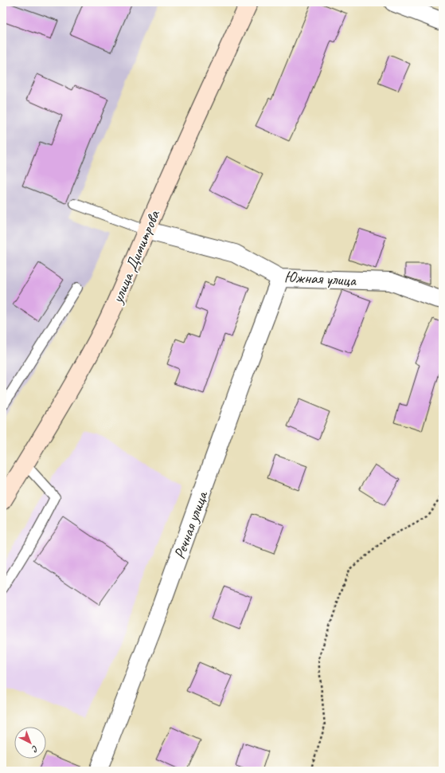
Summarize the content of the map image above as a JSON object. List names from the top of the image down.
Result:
{
  "streets": {
    "street": ["улица Димитрова", "Южная улица", "Речная улица"]
  },
  "crossings": [
    ["улица Димитрова", "Южная улица"],
    ["Южная улица", "Речная улица"]
  ],
  "north": "bottom right"
}
